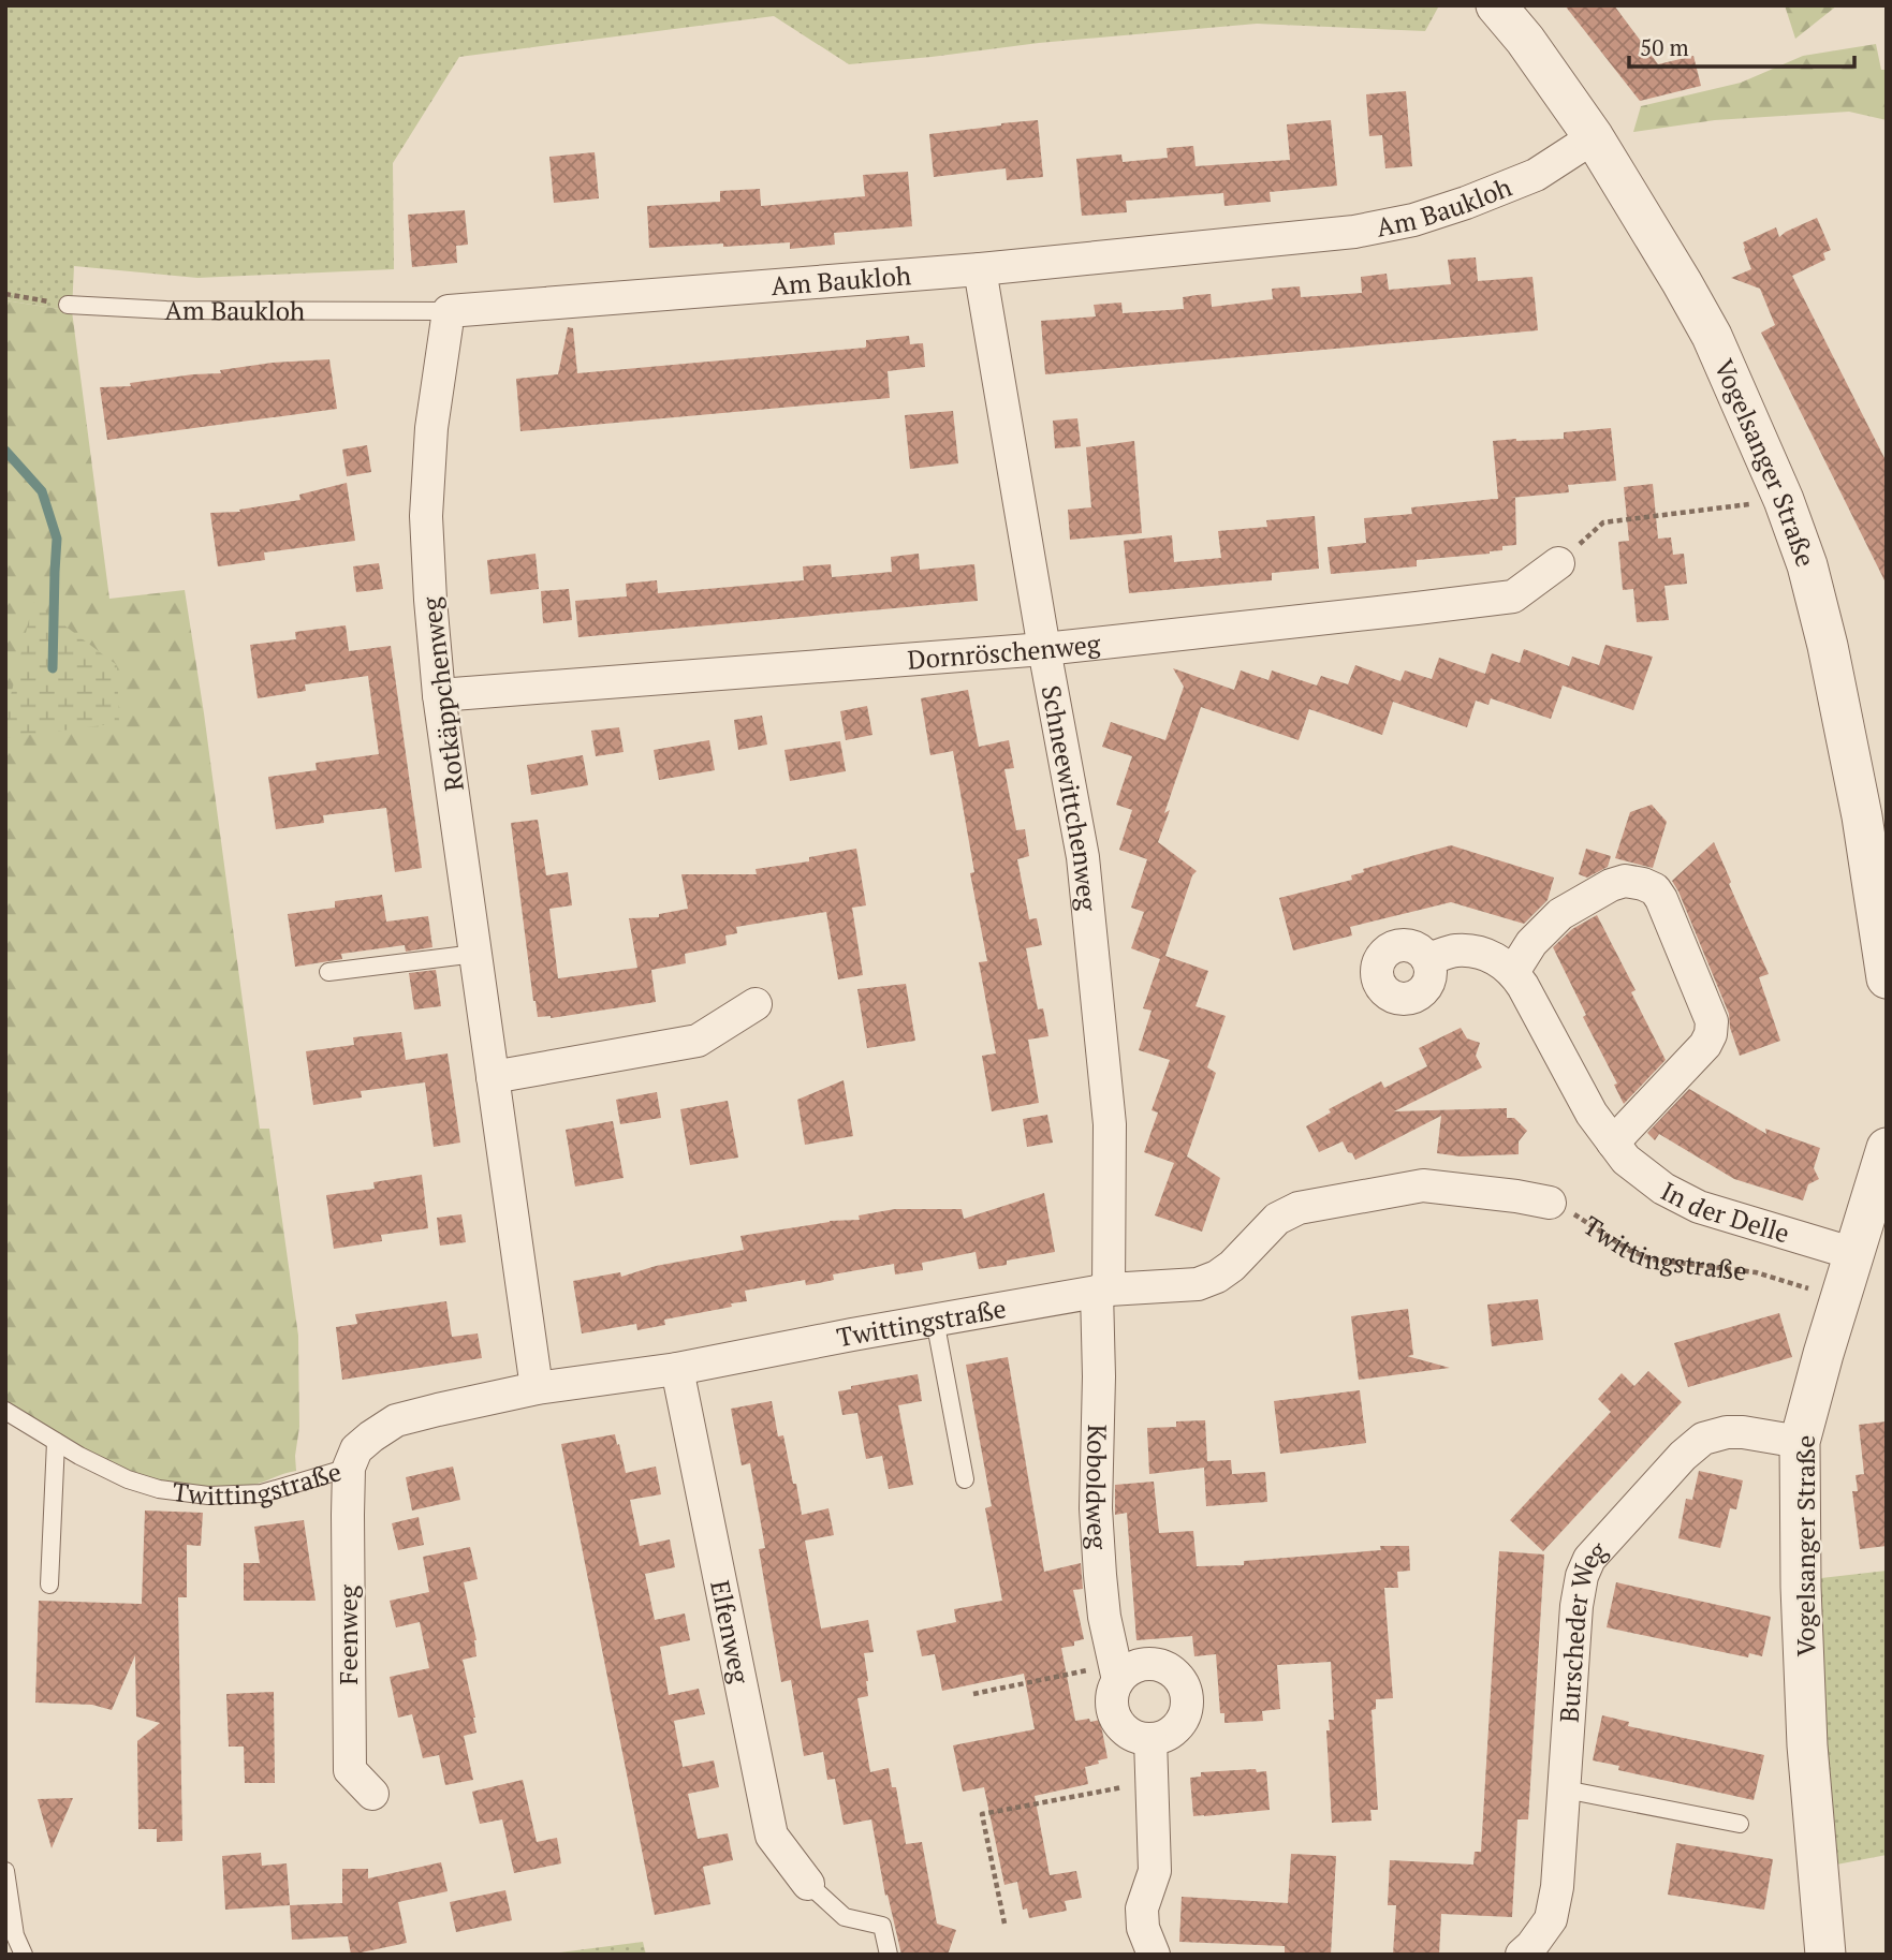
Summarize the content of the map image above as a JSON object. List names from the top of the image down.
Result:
{
  "streets": {
    "street": [
      "Am Baukloh",
      "Vogelsanger Straße",
      "Dornröschenweg",
      "Rotkäppchenweg",
      "Schneewittchenweg",
      "In der Delle",
      "Twittingstraße",
      "Koboldweg",
      "Elfenweg",
      "Feenweg",
      "Burscheder Weg"
    ]
  },
  "crossings": [
    ["Am Baukloh", "Vogelsanger Straße"],
    ["Am Baukloh", "Rotkäppchenweg"],
    ["Am Baukloh", "Schneewittchenweg"],
    ["Vogelsanger Straße", "In der Delle"],
    ["Vogelsanger Straße", "Twittingstraße"],
    ["Vogelsanger Straße", "Burscheder Weg"],
    ["Dornröschenweg", "Rotkäppchenweg"],
    ["Dornröschenweg", "Schneewittchenweg"],
    ["Rotkäppchenweg", "Twittingstraße"],
    ["Schneewittchenweg", "Twittingstraße"],
    ["Schneewittchenweg", "Koboldweg"],
    ["Twittingstraße", "Koboldweg"],
    ["Twittingstraße", "Elfenweg"],
    ["Twittingstraße", "Feenweg"]
  ],
  "scale_bar": "50 m"
}
